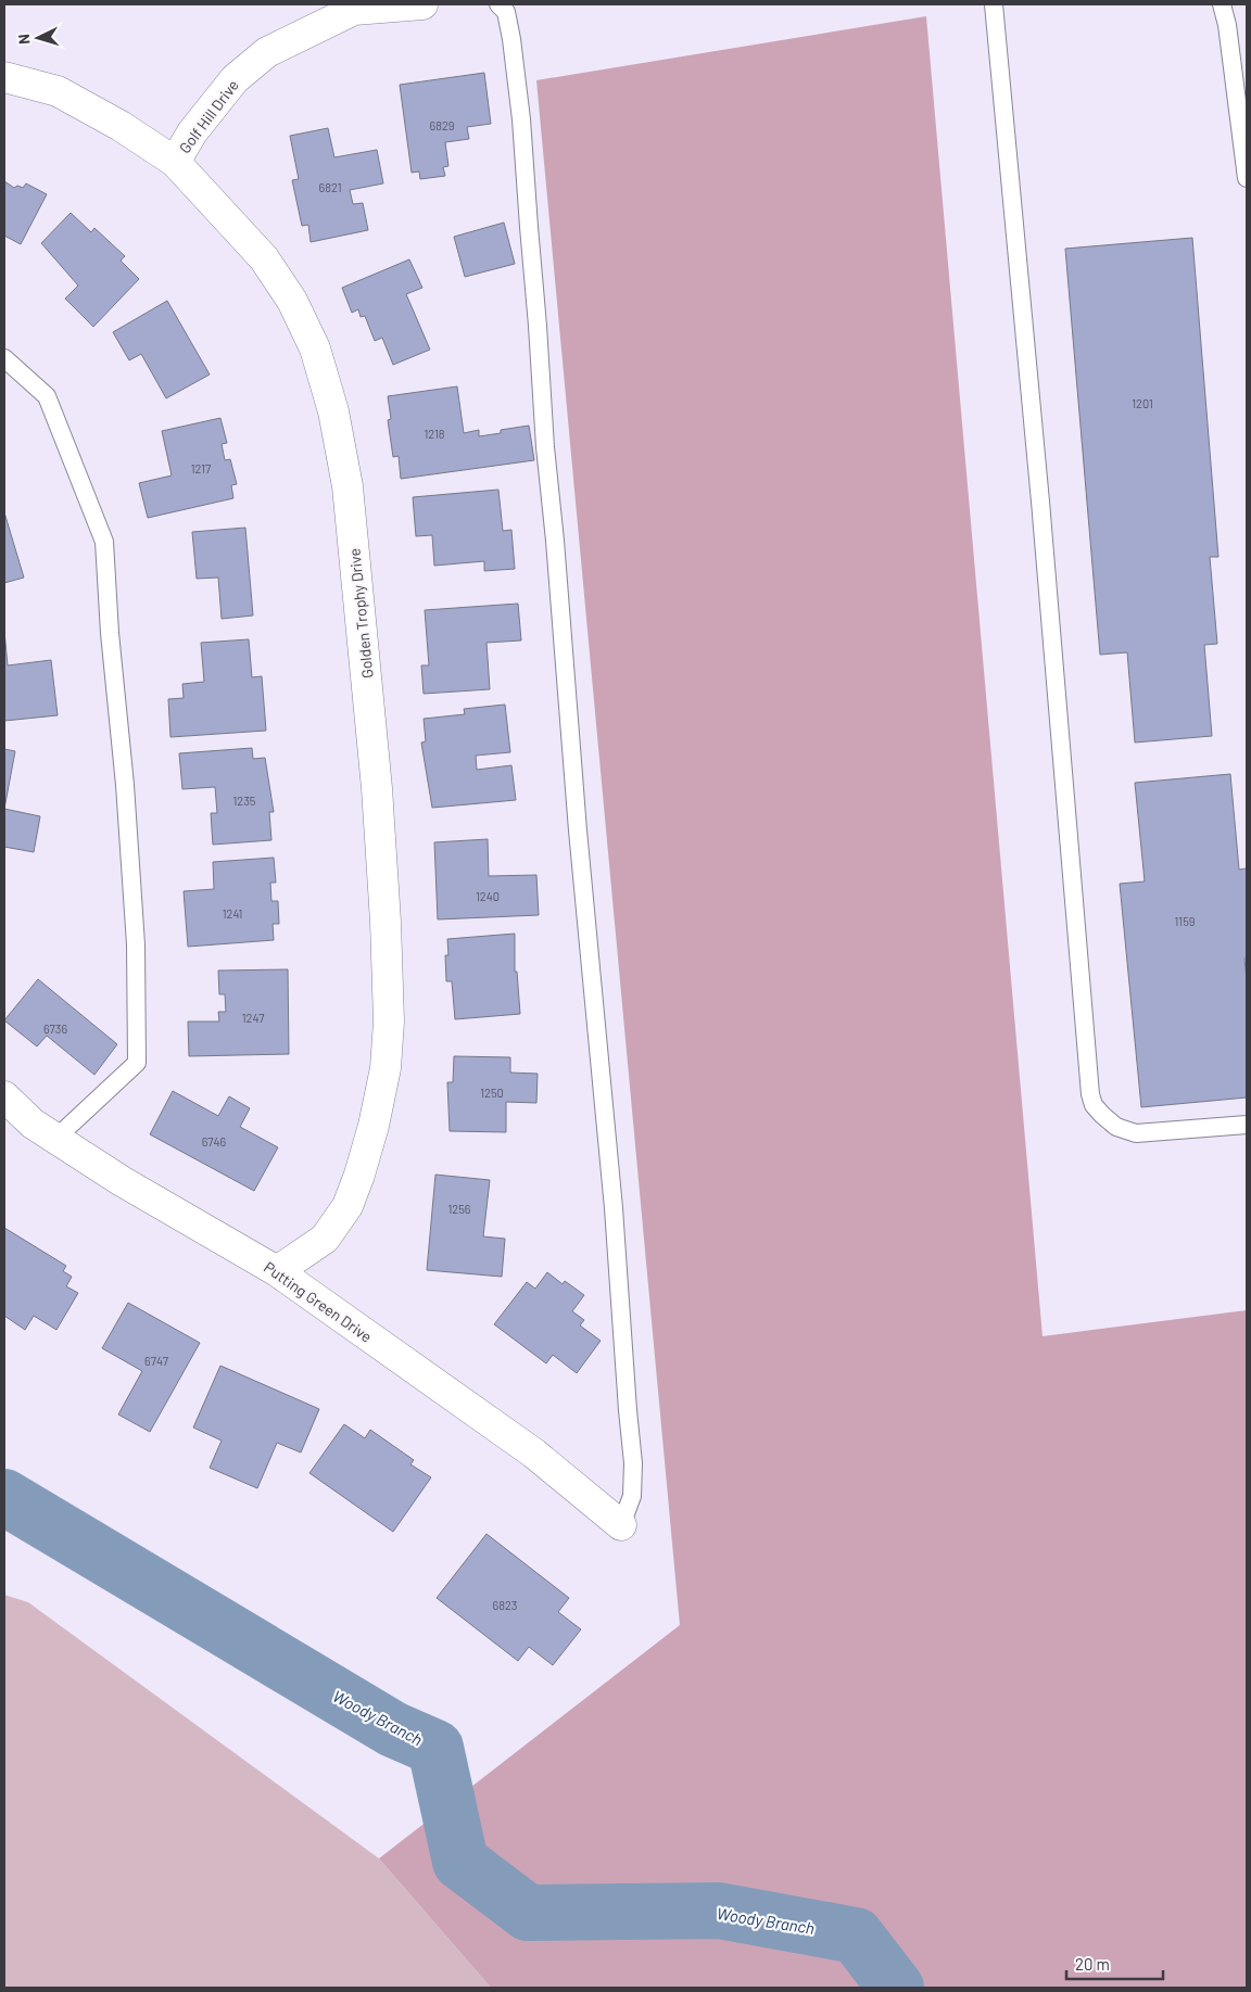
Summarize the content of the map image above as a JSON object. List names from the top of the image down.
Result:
{
  "streets": {
    "street": ["Golf Hill Drive", "Golden Trophy Drive", "Putting Green Drive"]
  },
  "crossings": [
    ["Golf Hill Drive", "Golden Trophy Drive"],
    ["Golden Trophy Drive", "Putting Green Drive"]
  ],
  "water": ["Woody Branch"],
  "house_numbers": [
    "6829",
    "6821",
    "1201",
    "1218",
    "1217",
    "1235",
    "1240",
    "1241",
    "1159",
    "1247",
    "6736",
    "1250",
    "6746",
    "1256",
    "6747",
    "6823"
  ],
  "scale_bar": "20 m",
  "north": "left"
}
